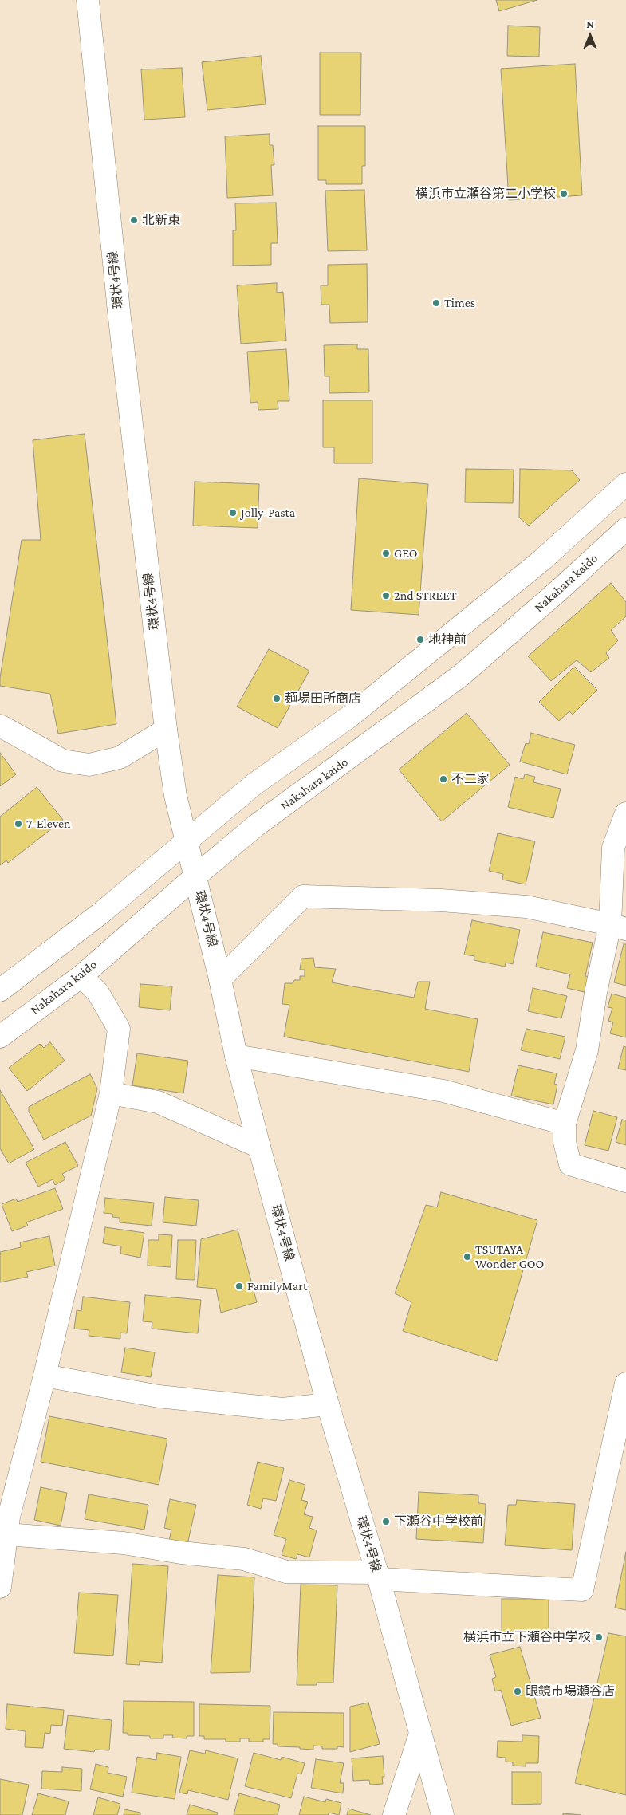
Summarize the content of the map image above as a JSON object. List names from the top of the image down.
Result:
{
  "streets": {
    "main road": ["環状4号線", "Nakahara kaido"]
  },
  "crossings": [
    ["環状4号線", "Nakahara kaido"]
  ],
  "places": [
    "横浜市立瀬谷第二小学校",
    "北新東",
    "Times",
    "Jolly-Pasta",
    "GEO",
    "2nd STREET",
    "地神前",
    "麺場田所商店",
    "不二家",
    "7-Eleven",
    "TSUTAYA Wonder GOO",
    "FamilyMart",
    "下瀬谷中学校前",
    "横浜市立下瀬谷中学校",
    "眼鏡市場瀬谷店"
  ],
  "north": "top"
}
